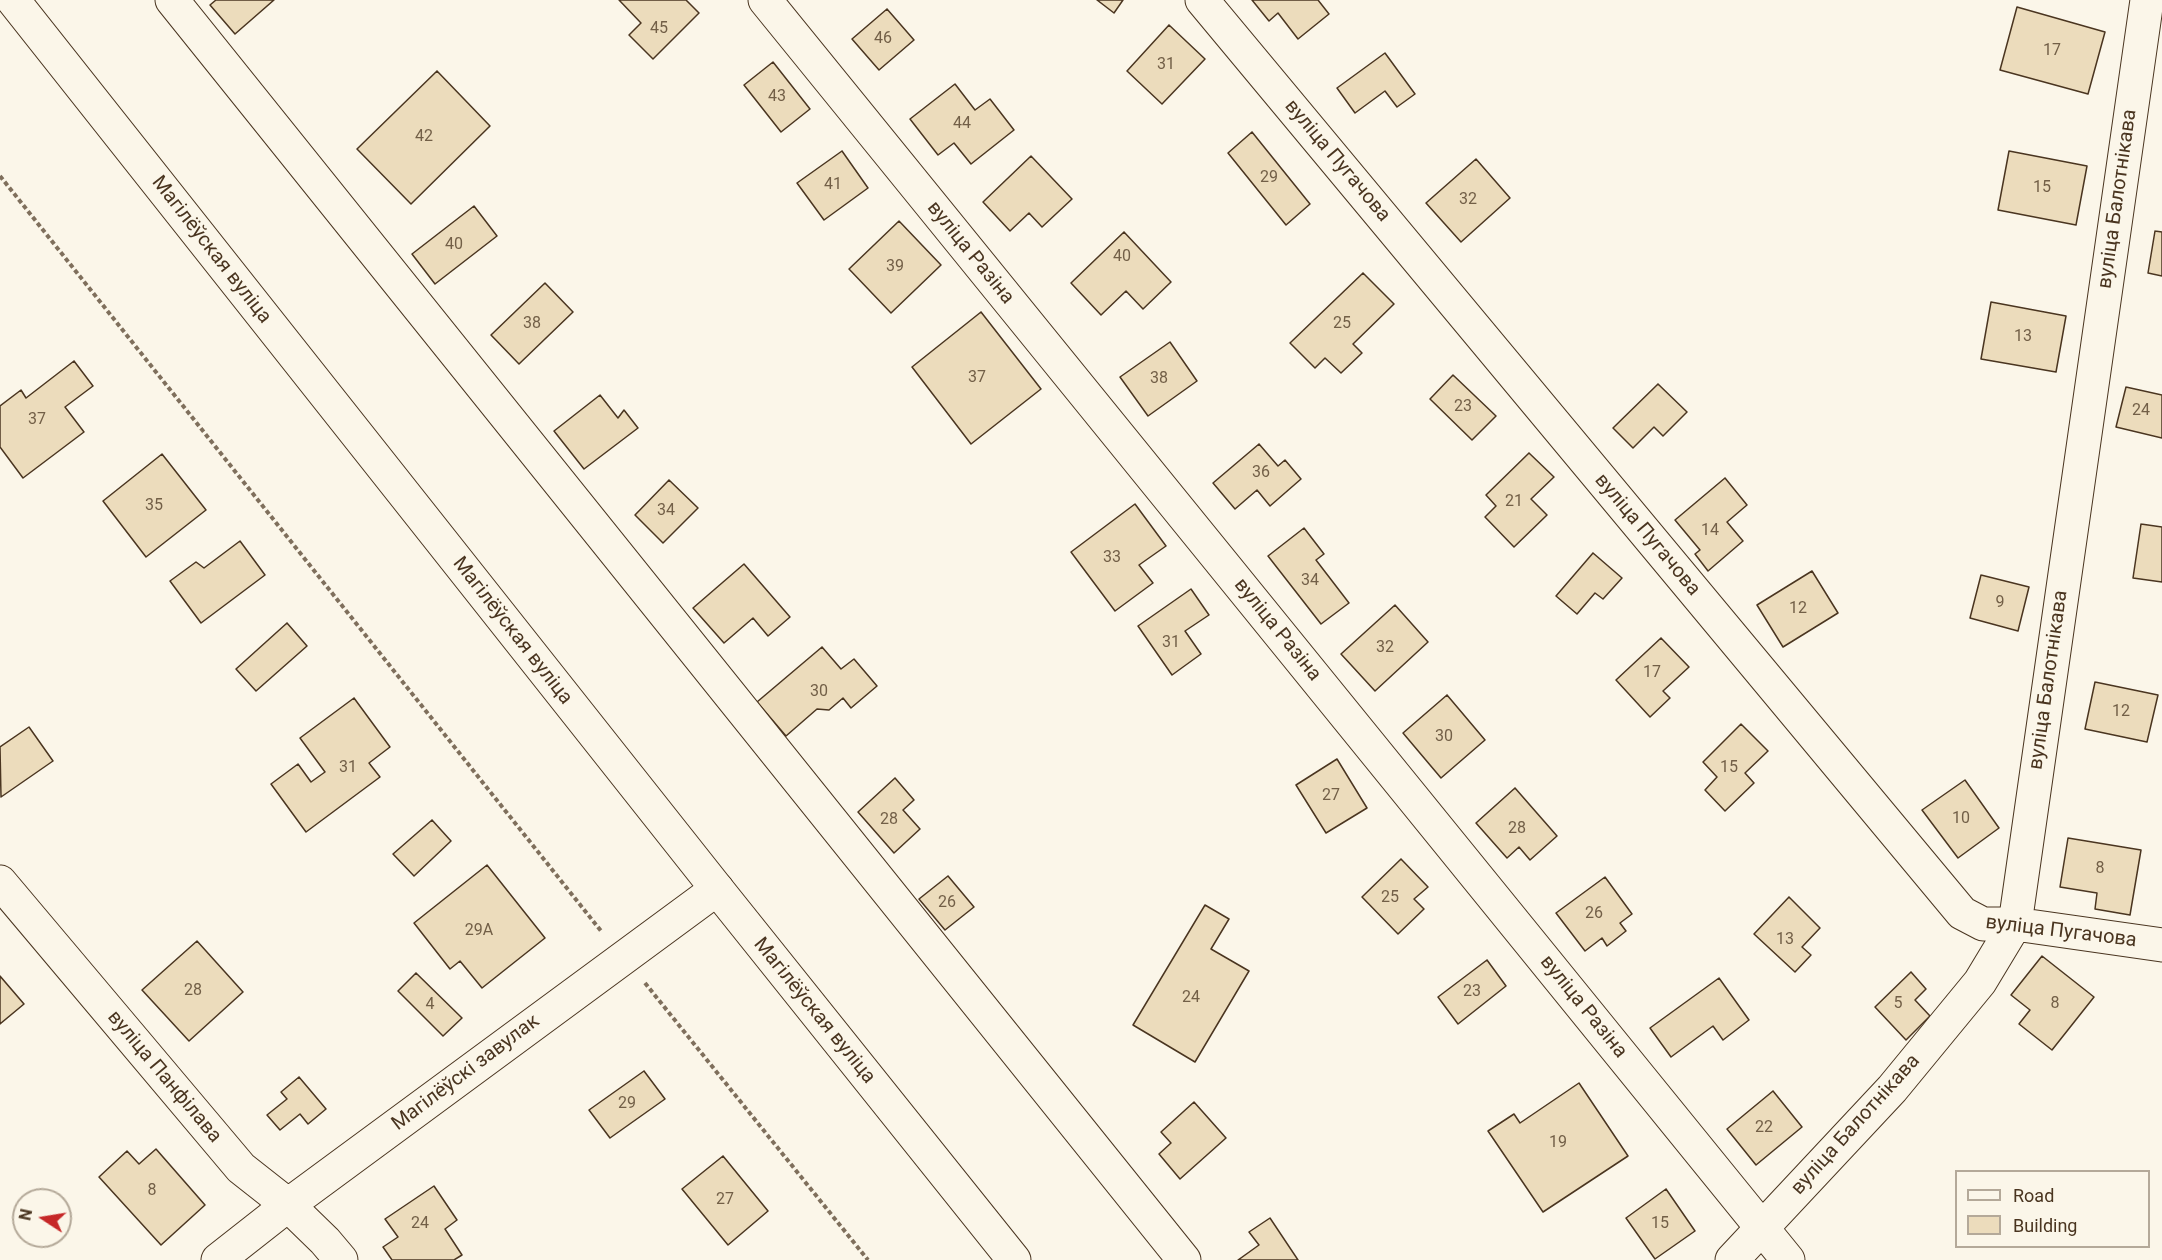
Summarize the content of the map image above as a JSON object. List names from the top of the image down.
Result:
{
  "streets": {
    "street": [
      "вуліца Пугачова",
      "вуліца Балотнікава",
      "Магілёўская вуліца",
      "вуліца Разіна",
      "Магілёўскі завулак",
      "вуліца Панфілава"
    ]
  },
  "crossings": [
    ["вуліца Пугачова", "вуліца Балотнікава"],
    ["вуліца Балотнікава", "вуліца Разіна"],
    ["Магілёўская вуліца", "Магілёўскі завулак"],
    ["Магілёўскі завулак", "вуліца Панфілава"]
  ],
  "house_numbers": [
    "45",
    "46",
    "17",
    "31",
    "43",
    "44",
    "42",
    "29",
    "41",
    "15",
    "32",
    "40",
    "40",
    "39",
    "38",
    "25",
    "13",
    "37",
    "38",
    "23",
    "24",
    "37",
    "36",
    "21",
    "35",
    "34",
    "14",
    "33",
    "34",
    "9",
    "12",
    "31",
    "32",
    "17",
    "30",
    "12",
    "30",
    "31",
    "15",
    "27",
    "10",
    "28",
    "28",
    "8",
    "25",
    "26",
    "26",
    "29А",
    "13",
    "28",
    "23",
    "24",
    "5",
    "8",
    "4",
    "29",
    "22",
    "19",
    "8",
    "27",
    "24",
    "15"
  ],
  "legend": ["Road", "Building"],
  "north": "left"
}
